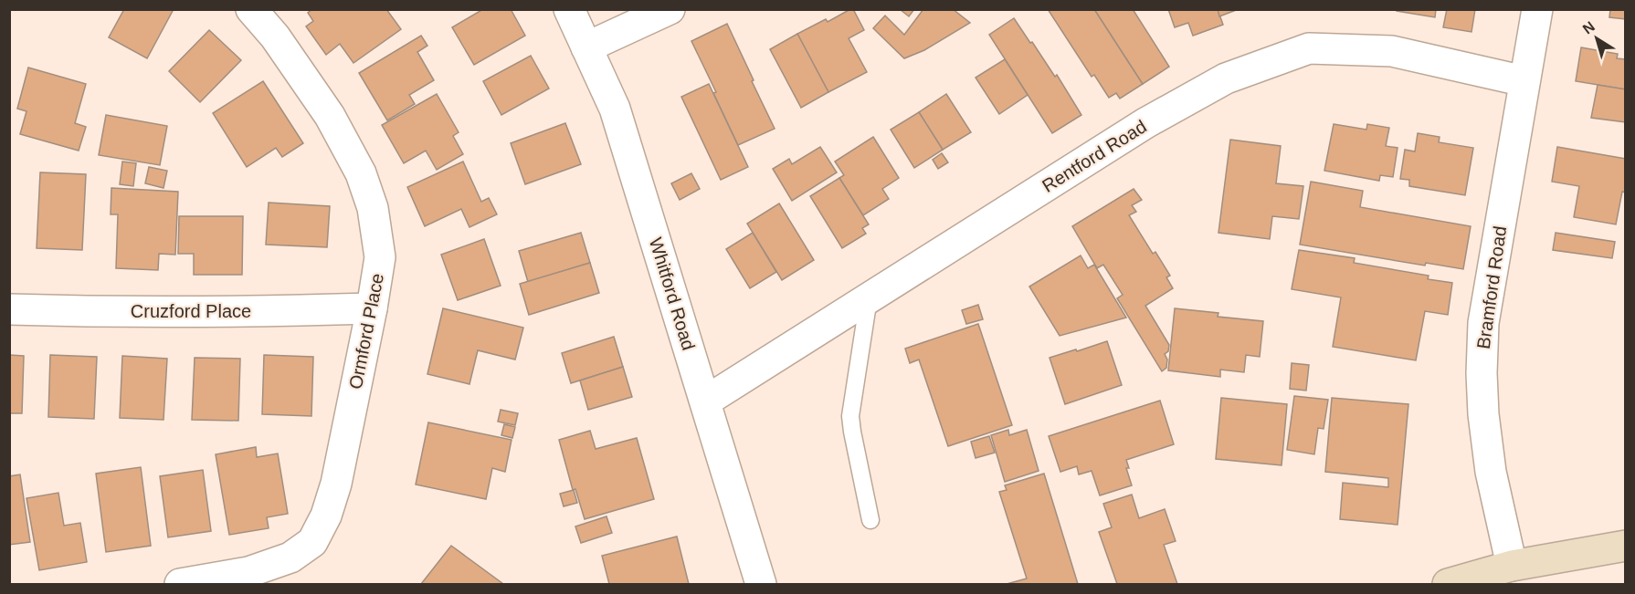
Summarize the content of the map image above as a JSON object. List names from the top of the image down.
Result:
{
  "streets": {
    "street": [
      "Rentford Road",
      "Bramford Road",
      "Whitford Road",
      "Cruzford Place",
      "Ormford Place"
    ]
  },
  "crossings": [
    ["Rentford Road", "Bramford Road"],
    ["Rentford Road", "Whitford Road"],
    ["Cruzford Place", "Ormford Place"]
  ],
  "north": "top left"
}
